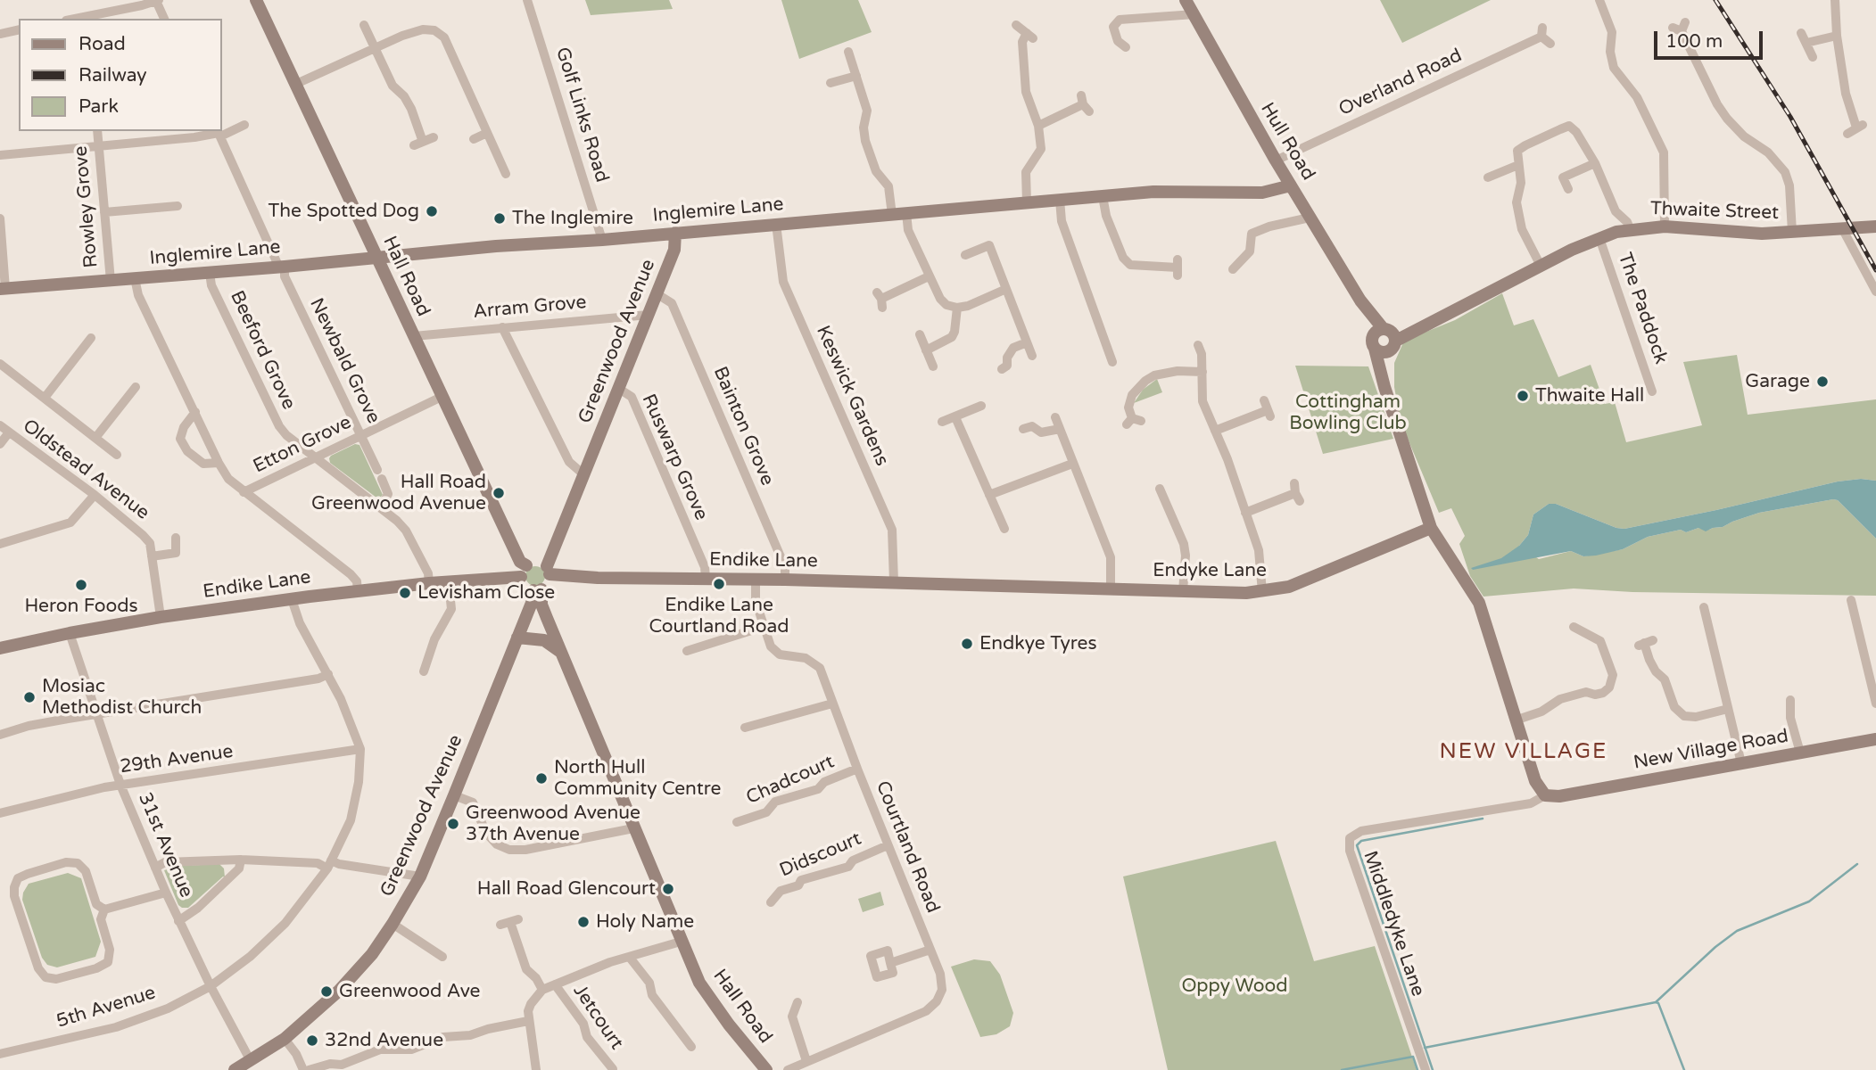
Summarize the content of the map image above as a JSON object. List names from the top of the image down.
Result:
{
  "streets": {
    "street": [
      "Overland Road",
      "Golf Links Road",
      "Hull Road",
      "Rowley Grove",
      "Inglemire Lane",
      "Thwaite Street",
      "Hall Road",
      "Arram Grove",
      "The Paddock",
      "Greenwood Avenue",
      "Beeford Grove",
      "Newbald Grove",
      "Keswick Gardens",
      "Bainton Grove",
      "Etton Grove",
      "Ruswarp Grove",
      "Oldstead Avenue",
      "Endike Lane",
      "Endyke Lane",
      "New Village Road",
      "29th Avenue",
      "Chadcourt",
      "31st Avenue",
      "Courtland Road",
      "Didscourt",
      "Middledyke Lane",
      "5th Avenue",
      "Jetcourt"
    ]
  },
  "crossings": [
    ["Overland Road", "Hull Road"],
    ["Golf Links Road", "Inglemire Lane"],
    ["Hull Road", "Inglemire Lane"],
    ["Hull Road", "Thwaite Street"],
    ["Rowley Grove", "Inglemire Lane"],
    ["Inglemire Lane", "Hall Road"],
    ["Inglemire Lane", "Greenwood Avenue"],
    ["Inglemire Lane", "Beeford Grove"],
    ["Inglemire Lane", "Newbald Grove"],
    ["Inglemire Lane", "Keswick Gardens"],
    ["Thwaite Street", "The Paddock"],
    ["Hall Road", "Arram Grove"],
    ["Hall Road", "Greenwood Avenue"],
    ["Hall Road", "Etton Grove"],
    ["Hall Road", "Endike Lane"],
    ["Arram Grove", "Greenwood Avenue"],
    ["Greenwood Avenue", "Bainton Grove"],
    ["Greenwood Avenue", "Ruswarp Grove"],
    ["Greenwood Avenue", "Endike Lane"],
    ["Greenwood Avenue", "31st Avenue"],
    ["Beeford Grove", "Etton Grove"],
    ["Newbald Grove", "Etton Grove"],
    ["Keswick Gardens", "Endike Lane"],
    ["Bainton Grove", "Endike Lane"],
    ["Ruswarp Grove", "Endike Lane"],
    ["Oldstead Avenue", "Endike Lane"],
    ["Endike Lane", "Endyke Lane"],
    ["Endike Lane", "31st Avenue"],
    ["Endike Lane", "Courtland Road"],
    ["Endike Lane", "5th Avenue"],
    ["New Village Road", "Middledyke Lane"],
    ["29th Avenue", "31st Avenue"],
    ["29th Avenue", "5th Avenue"],
    ["Chadcourt", "Courtland Road"],
    ["31st Avenue", "5th Avenue"],
    ["Courtland Road", "Didscourt"]
  ],
  "districts": ["NEW VILLAGE"],
  "parks": ["Cottingham Bowling Club", "Oppy Wood"],
  "places": [
    "The Spotted Dog",
    "The Inglemire",
    "Garage",
    "Thwaite Hall",
    "Hall Road Greenwood Avenue",
    "Endike Lane Courtland Road",
    "Heron Foods",
    "Levisham Close",
    "Endkye Tyres",
    "Mosiac Methodist Church",
    "North Hull Community Centre",
    "Greenwood Avenue 37th Avenue",
    "Hall Road Glencourt",
    "Holy Name",
    "Greenwood Ave",
    "32nd Avenue"
  ],
  "legend": ["Road", "Railway", "Park"],
  "scale_bar": "100 m"
}
